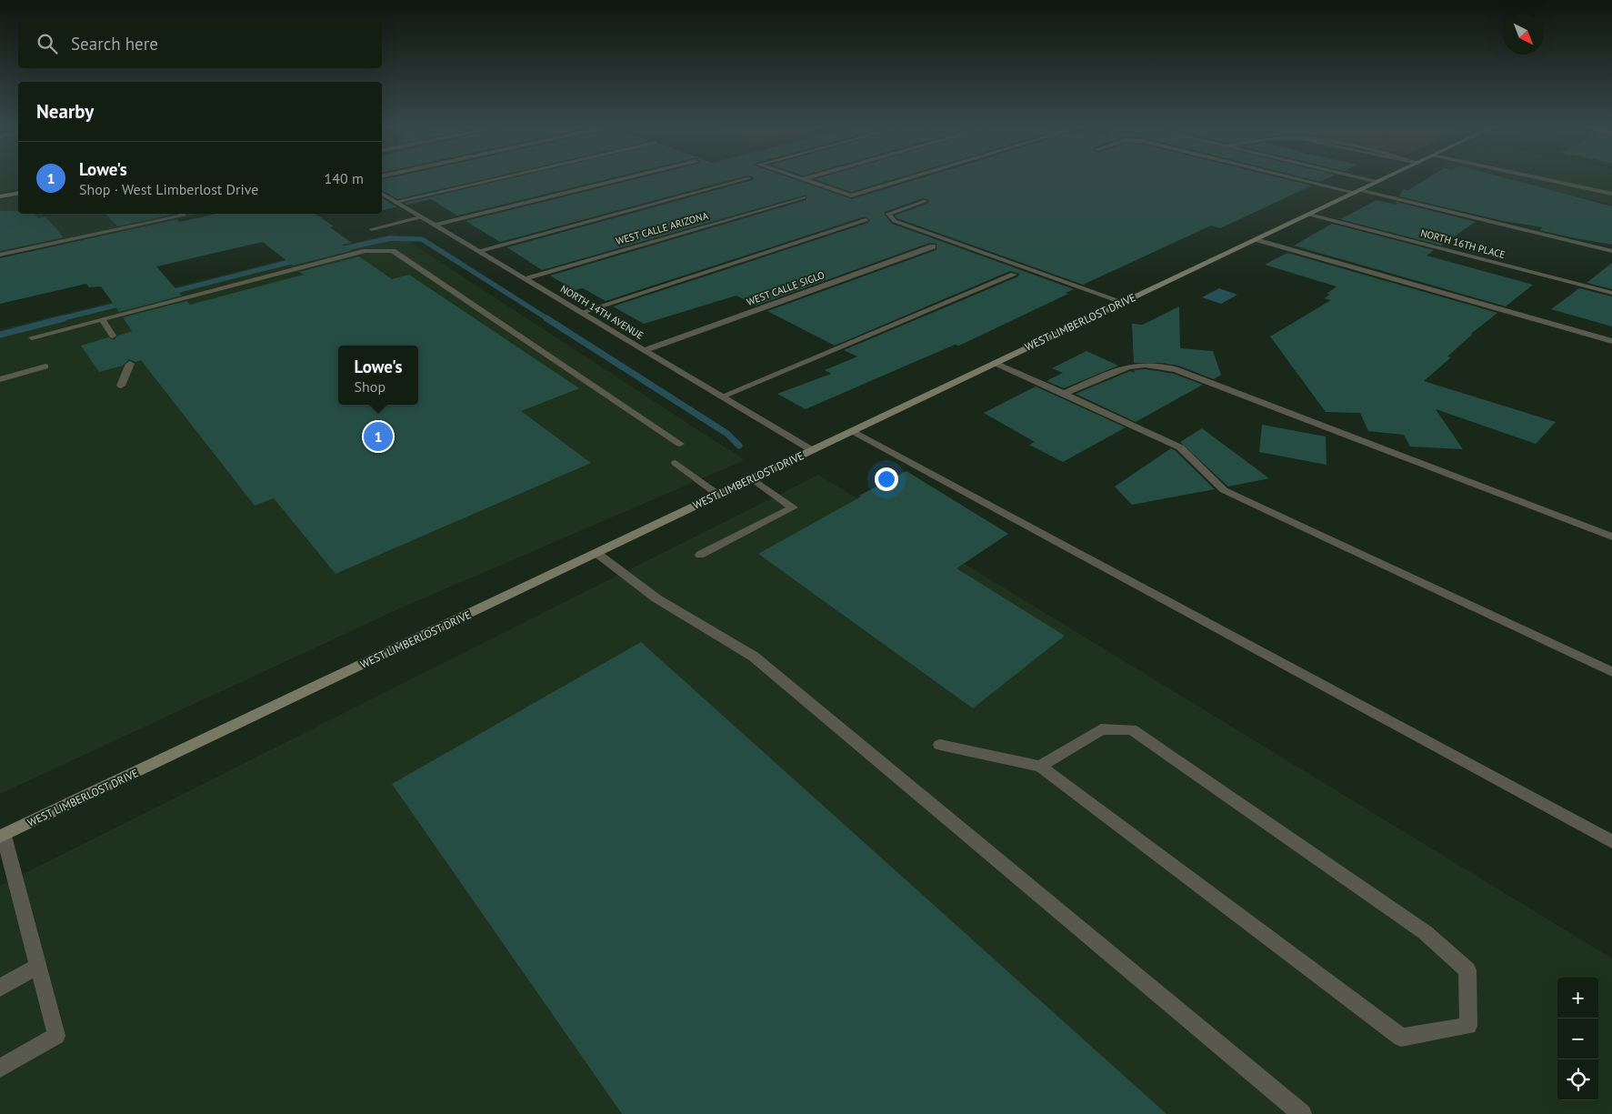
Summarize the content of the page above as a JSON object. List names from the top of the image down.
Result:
{
  "streets": {
    "street": [
      "WEST CALLE ARIZONA",
      "NORTH 16TH PLACE",
      "WEST CALLE SIGLO",
      "NORTH 14TH AVENUE",
      "WEST LIMBERLOST DRIVE"
    ]
  },
  "crossings": [
    ["WEST CALLE ARIZONA", "NORTH 14TH AVENUE"],
    ["NORTH 16TH PLACE", "WEST LIMBERLOST DRIVE"],
    ["WEST CALLE SIGLO", "NORTH 14TH AVENUE"],
    ["NORTH 14TH AVENUE", "WEST LIMBERLOST DRIVE"]
  ],
  "north": "bottom right",
  "page": {
    "search": "Search here",
    "heading": "Nearby",
    "list": [
      {
        "mark": "1",
        "name": "Lowe's",
        "note": "Shop · West Limberlost Drive",
        "value": "140 m"
      }
    ],
    "popup": ["Lowe's", "Shop"],
    "pins": "1",
    "map_buttons": ["+", "−"]
  }
}
